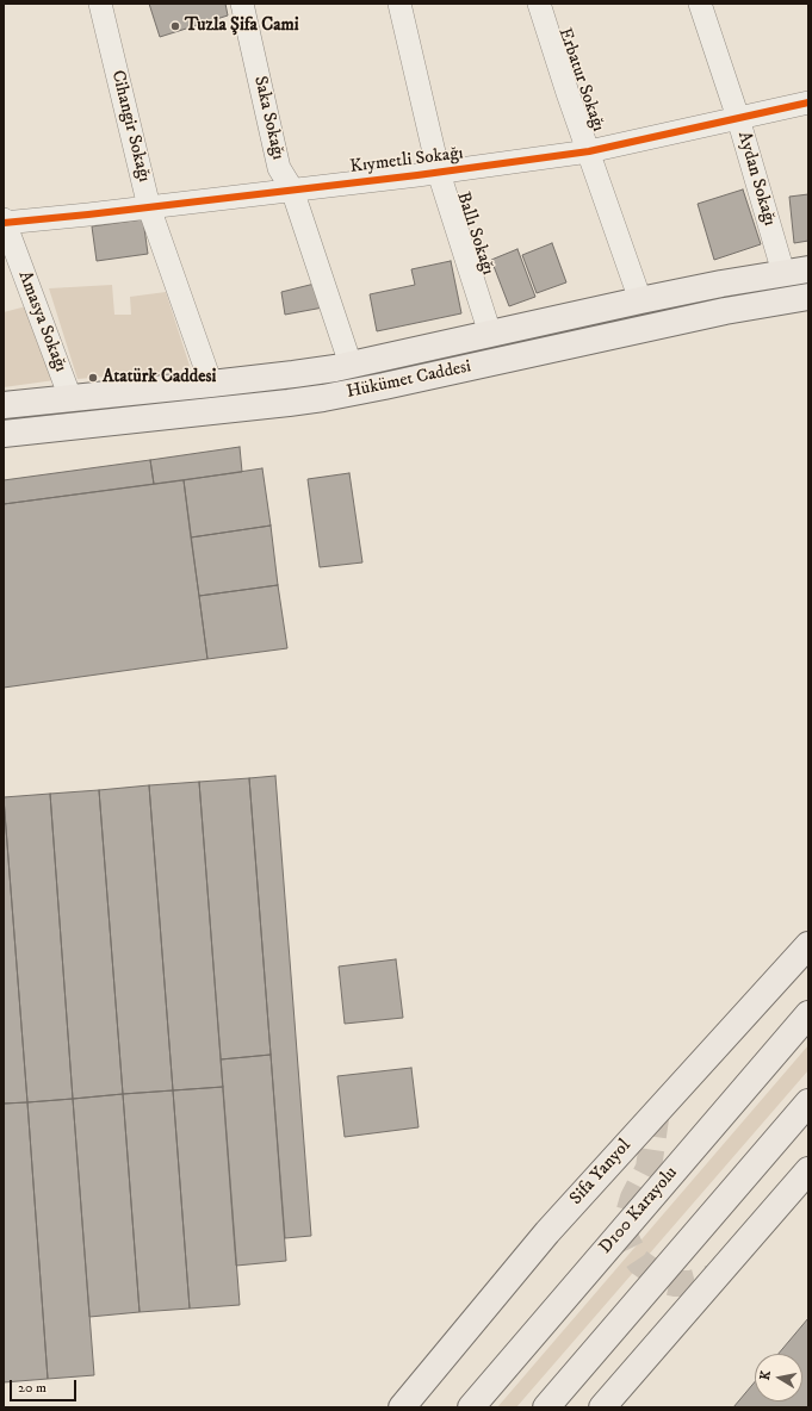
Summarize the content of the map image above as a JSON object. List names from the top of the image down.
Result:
{
  "streets": {
    "main road": ["Hükümet Caddesi", "Sifa Yanyol", "D100 Karayolu"],
    "street": [
      "Erbatur Sokağı",
      "Saka Sokağı",
      "Cihangir Sokağı",
      "Kıymetli Sokağı",
      "Aydan Sokağı",
      "Ballı Sokağı",
      "Amasya Sokağı"
    ]
  },
  "crossings": [
    ["Erbatur Sokağı", "Kıymetli Sokağı"],
    ["Erbatur Sokağı", "Hükümet Caddesi"],
    ["Saka Sokağı", "Kıymetli Sokağı"],
    ["Saka Sokağı", "Hükümet Caddesi"],
    ["Cihangir Sokağı", "Kıymetli Sokağı"],
    ["Cihangir Sokağı", "Hükümet Caddesi"],
    ["Kıymetli Sokağı", "Aydan Sokağı"],
    ["Kıymetli Sokağı", "Ballı Sokağı"],
    ["Kıymetli Sokağı", "Amasya Sokağı"],
    ["Aydan Sokağı", "Hükümet Caddesi"],
    ["Ballı Sokağı", "Hükümet Caddesi"],
    ["Amasya Sokağı", "Hükümet Caddesi"]
  ],
  "places": ["Tuzla Şifa Cami", "Atatürk Caddesi"],
  "scale_bar": "20 m",
  "north": "left"
}
